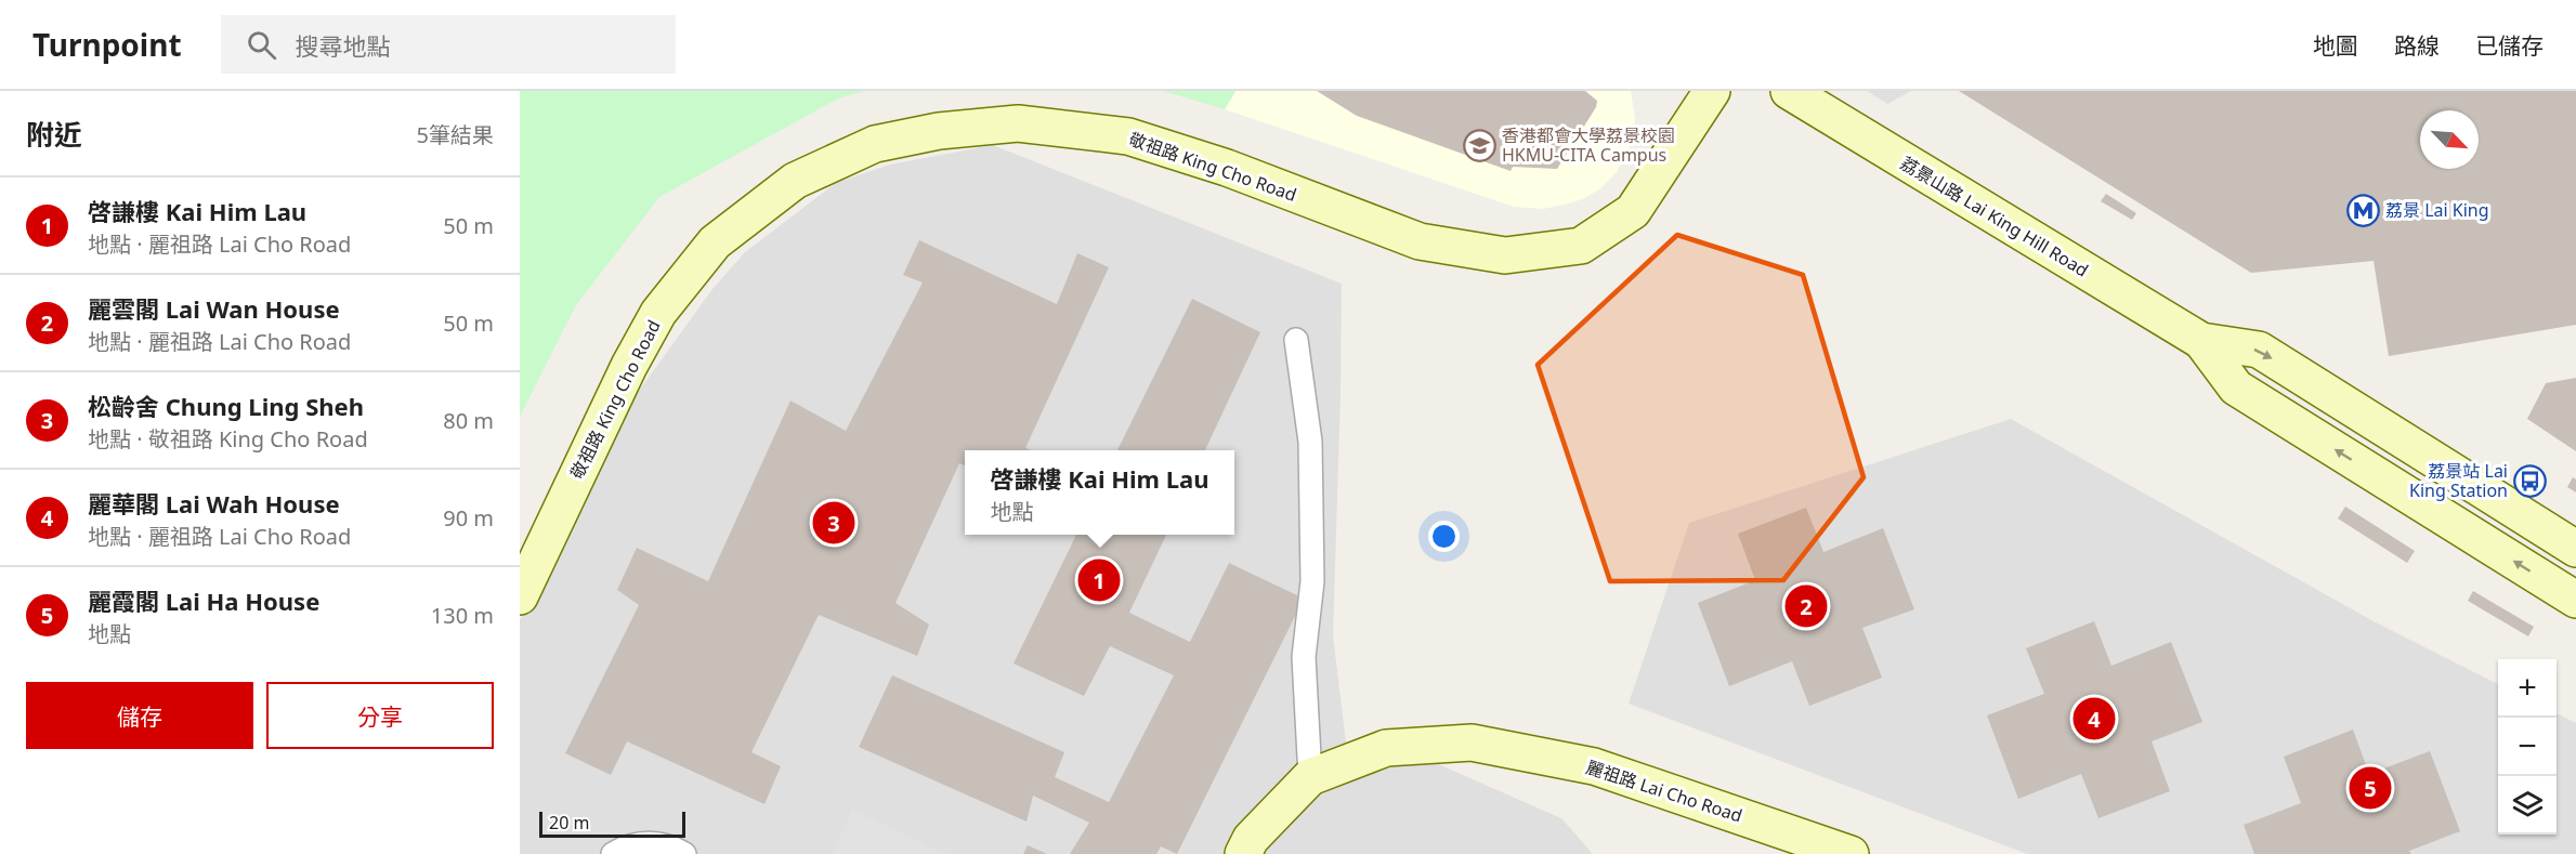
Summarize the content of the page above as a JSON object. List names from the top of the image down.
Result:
{
  "streets": {
    "street": ["敬祖路 King Cho Road", "荔景山路 Lai King Hill Road", "麗祖路 Lai Cho Road"]
  },
  "places": {
    "school or university": ["香港都會大學荔景校園 HKMU-CITA Campus"],
    "metro station": ["荔景 Lai King"],
    "bus stop": ["荔景站 Lai King Station"]
  },
  "scale_bar": "20 m",
  "north": "bottom right",
  "page": {
    "header": "Turnpoint",
    "search": "搜尋地點",
    "nav": ["地圖", "路線", "已儲存"],
    "heading": ["附近", "5筆結果"],
    "list": [
      {
        "mark": "1",
        "name": "啓謙樓 Kai Him Lau",
        "note": "地點 · 麗祖路 Lai Cho Road",
        "value": "50 m"
      },
      {
        "mark": "2",
        "name": "麗雲閣 Lai Wan House",
        "note": "地點 · 麗祖路 Lai Cho Road",
        "value": "50 m"
      },
      {
        "mark": "3",
        "name": "松齡舍 Chung Ling Sheh",
        "note": "地點 · 敬祖路 King Cho Road",
        "value": "80 m"
      },
      {
        "mark": "4",
        "name": "麗華閣 Lai Wah House",
        "note": "地點 · 麗祖路 Lai Cho Road",
        "value": "90 m"
      },
      {
        "mark": "5",
        "name": "麗霞閣 Lai Ha House",
        "note": "地點",
        "value": "130 m"
      }
    ],
    "popup": ["啓謙樓 Kai Him Lau", "地點"],
    "pins": [
      "3",
      "1",
      "2",
      "4",
      "5"
    ],
    "map_buttons": ["+", "−"],
    "buttons": ["儲存", "分享"],
    "scale": "20 m"
  }
}
